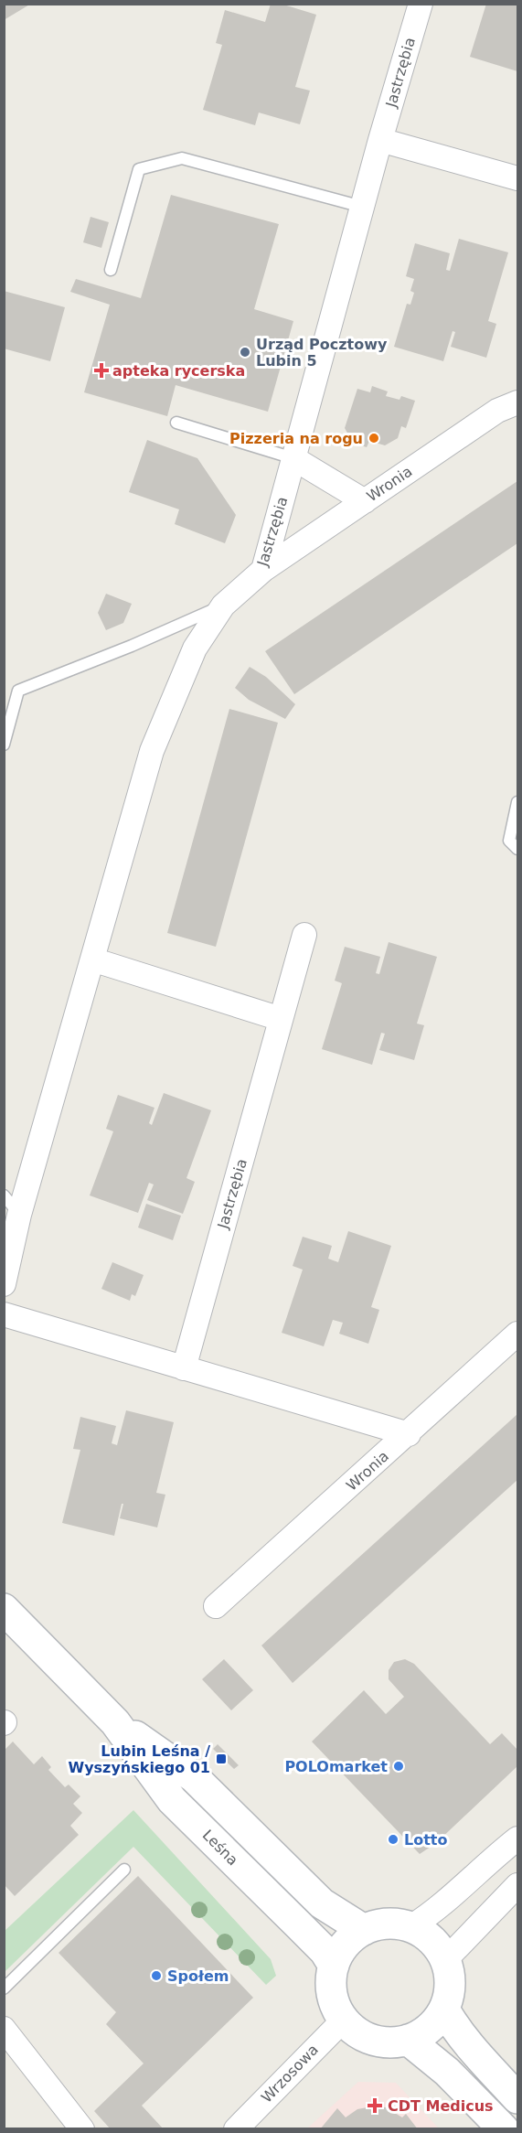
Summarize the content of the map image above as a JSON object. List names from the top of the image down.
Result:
{
  "streets": {
    "street": [
      "Jastrzębia",
      "Wronia",
      "Leśna",
      "Wrzosowa"
    ]
  },
  "crossings": [
    ["Jastrzębia", "Wronia"],
    ["Leśna", "Wrzosowa"]
  ],
  "places": {
    "other": [
      "Urząd Pocztowy Lubin 5",
      "Pizzeria na rogu",
      "POLOmarket",
      "Lotto",
      "Społem"
    ],
    "health": ["apteka rycerska", "CDT Medicus"],
    "transit": ["Lubin Leśna / Wyszyńskiego 01"]
  }
}
